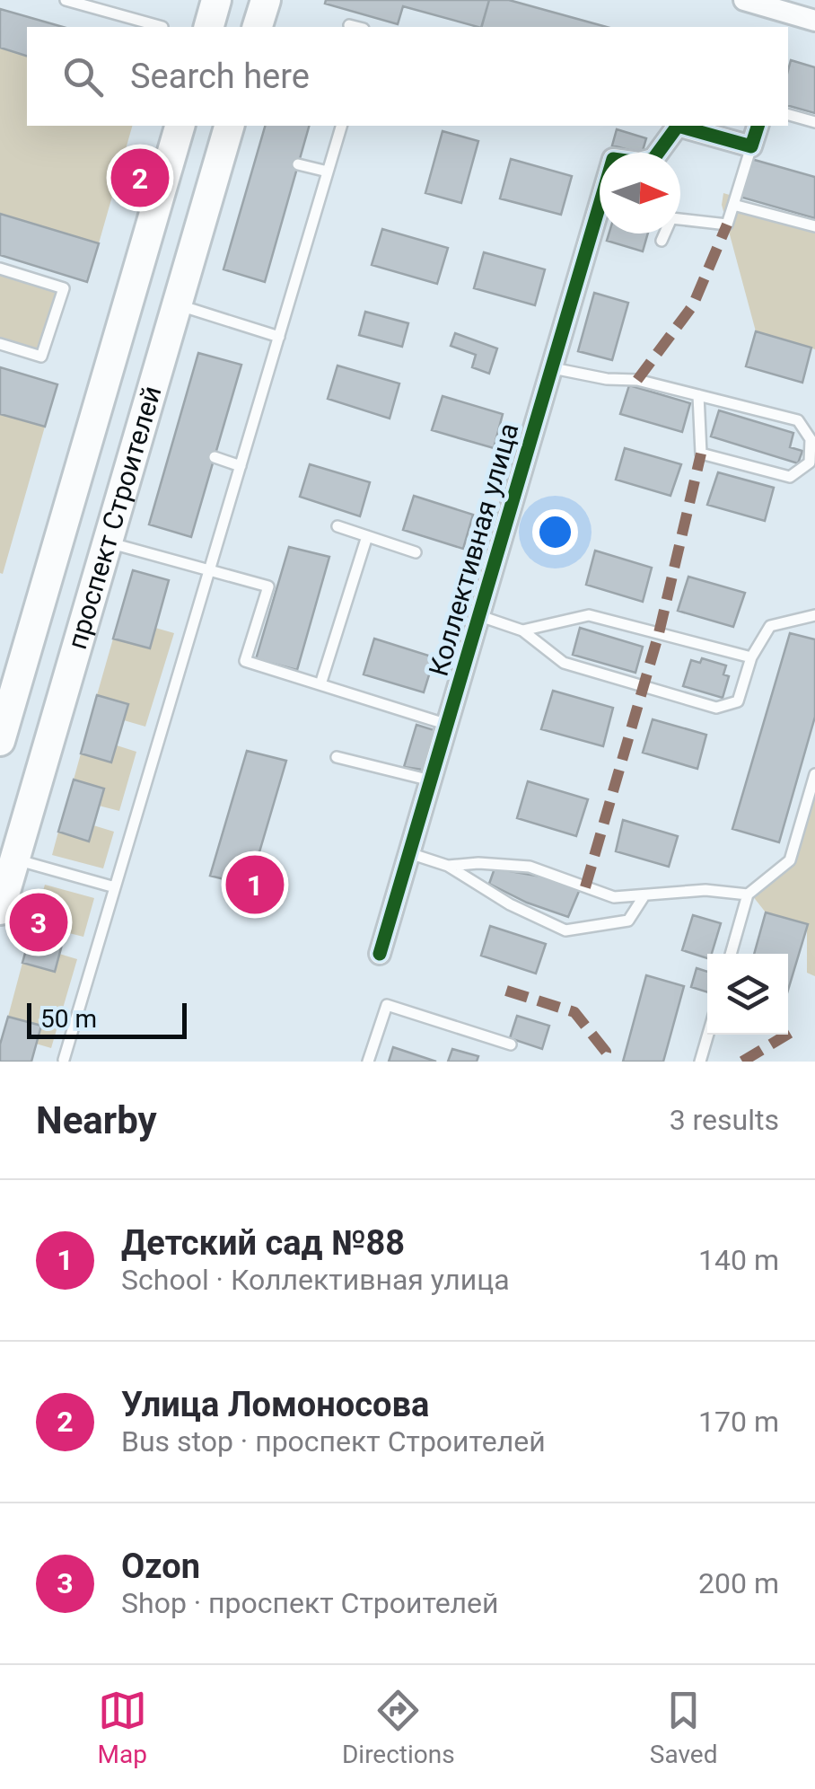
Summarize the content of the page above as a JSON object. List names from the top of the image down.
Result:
{
  "streets": {
    "main road": ["проспект Строителей"],
    "street": ["Коллективная улица"]
  },
  "scale_bar": "50 m",
  "north": "right",
  "page": {
    "search": "Search here",
    "pins": ["2", "1", "3"],
    "scale": "50 m",
    "heading": ["Nearby", "3 results"],
    "list": [
      {
        "mark": "1",
        "name": "Детский сад №88",
        "note": "School · Коллективная улица",
        "value": "140 m"
      },
      {
        "mark": "2",
        "name": "Улица Ломоносова",
        "note": "Bus stop · проспект Строителей",
        "value": "170 m"
      },
      {
        "mark": "3",
        "name": "Ozon",
        "note": "Shop · проспект Строителей",
        "value": "200 m"
      }
    ],
    "nav": ["Map", "Directions", "Saved"]
  }
}
